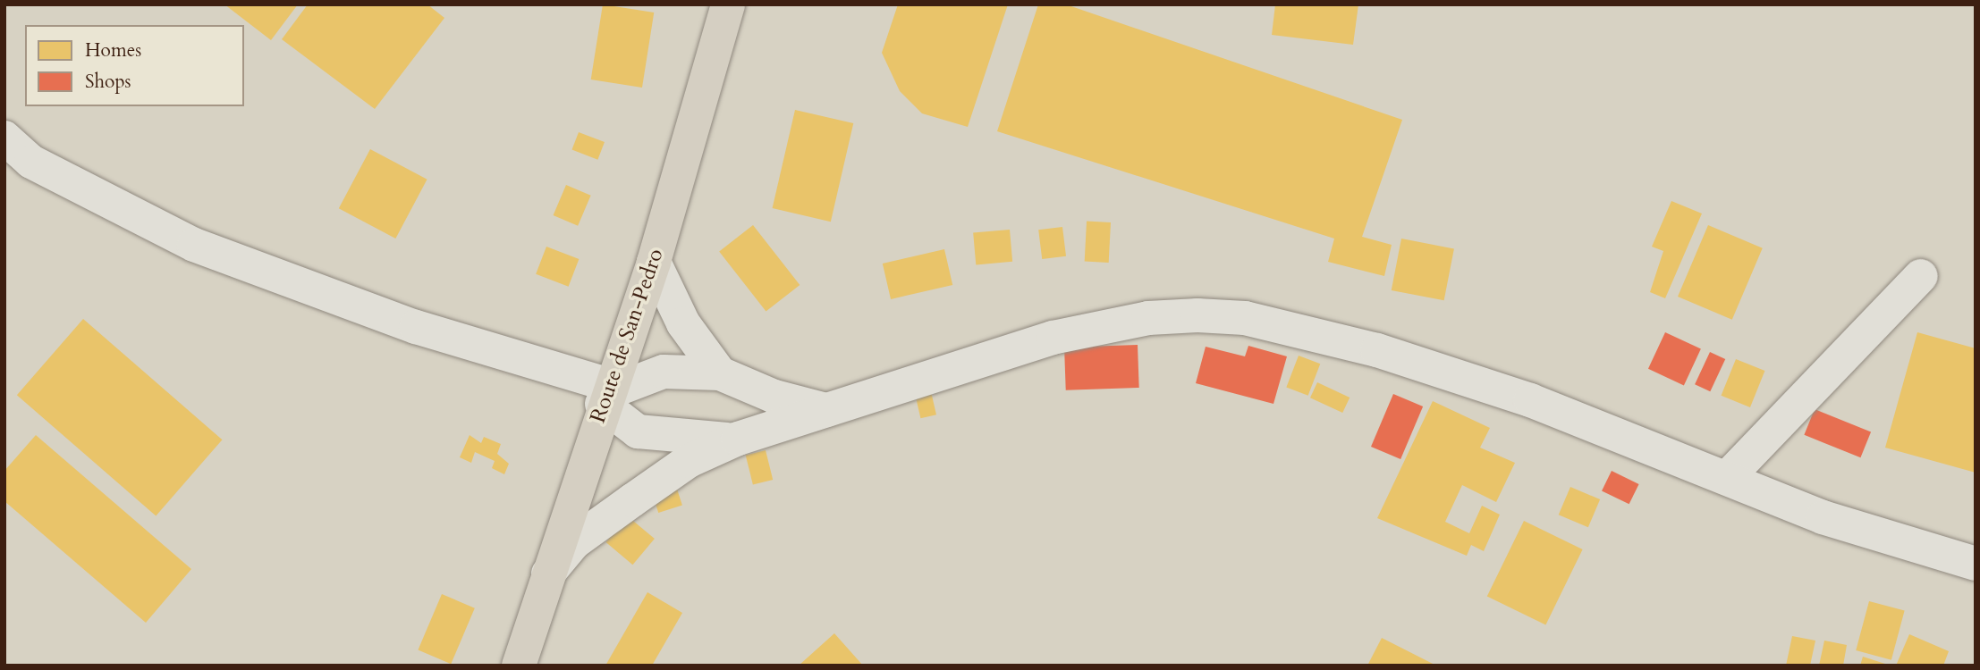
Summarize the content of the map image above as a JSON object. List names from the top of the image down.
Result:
{
  "streets": {
    "main road": ["Route de San-Pedro"]
  },
  "legend": ["Homes", "Shops"]
}
